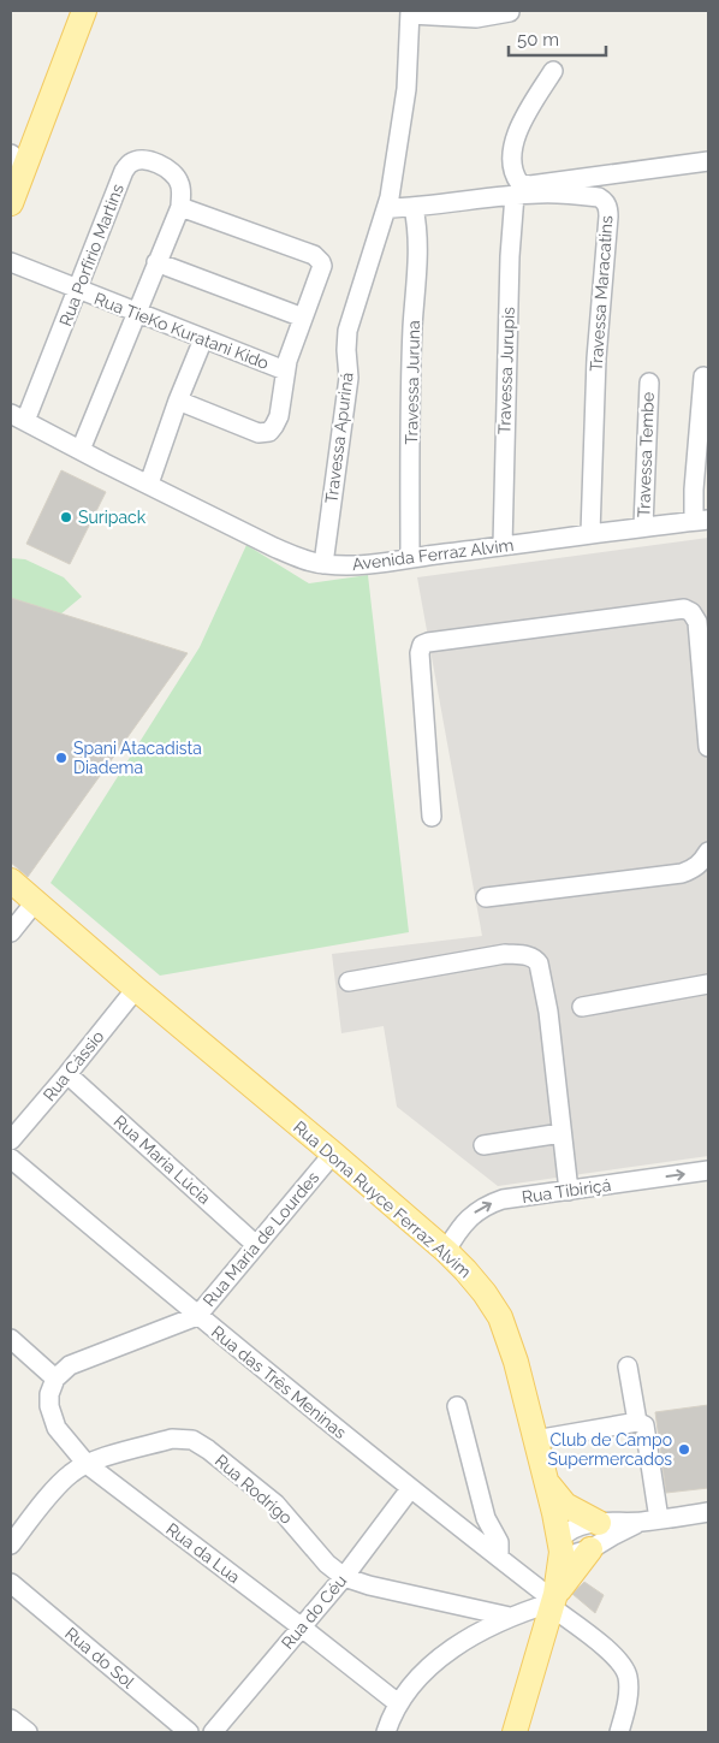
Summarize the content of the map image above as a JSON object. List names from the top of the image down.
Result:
{
  "streets": {
    "main road": ["Rua Dona Ruyce Ferraz Alvim"],
    "street": [
      "Rua Porfírio Martins",
      "Travessa Maracatins",
      "Rua TieKo Kuratani Kido",
      "Travessa Jurupis",
      "Travessa Juruna",
      "Travessa Apuriná",
      "Travessa Tembe",
      "Avenida Ferraz Alvim",
      "Rua Cássio",
      "Rua Maria Lúcia",
      "Rua Tibiriçá",
      "Rua Maria de Lourdes",
      "Rua das Três Meninas",
      "Rua Rodrigo",
      "Rua da Lua",
      "Rua do Céu",
      "Rua do Sol"
    ]
  },
  "crossings": [
    ["Rua Porfírio Martins", "Rua TieKo Kuratani Kido"],
    ["Rua Porfírio Martins", "Avenida Ferraz Alvim"],
    ["Travessa Maracatins", "Travessa Jurupis"],
    ["Travessa Maracatins", "Travessa Juruna"],
    ["Travessa Maracatins", "Travessa Apuriná"],
    ["Travessa Maracatins", "Avenida Ferraz Alvim"],
    ["Travessa Jurupis", "Avenida Ferraz Alvim"],
    ["Travessa Juruna", "Avenida Ferraz Alvim"],
    ["Travessa Apuriná", "Avenida Ferraz Alvim"],
    ["Travessa Tembe", "Avenida Ferraz Alvim"],
    ["Rua Cássio", "Rua Maria Lúcia"],
    ["Rua Cássio", "Rua Dona Ruyce Ferraz Alvim"],
    ["Rua Maria Lúcia", "Rua Maria de Lourdes"],
    ["Rua Tibiriçá", "Rua Dona Ruyce Ferraz Alvim"],
    ["Rua Dona Ruyce Ferraz Alvim", "Rua Maria de Lourdes"],
    ["Rua Dona Ruyce Ferraz Alvim", "Rua das Três Meninas"],
    ["Rua Maria de Lourdes", "Rua das Três Meninas"],
    ["Rua Maria de Lourdes", "Rua da Lua"],
    ["Rua das Três Meninas", "Rua do Céu"],
    ["Rua Rodrigo", "Rua da Lua"],
    ["Rua Rodrigo", "Rua do Céu"],
    ["Rua da Lua", "Rua do Céu"]
  ],
  "one_way": ["Rua Tibiriçá"],
  "places": ["Suripack", "Spani Atacadista Diadema", "Club de Campo Supermercados"],
  "scale_bar": "50 m"
}
